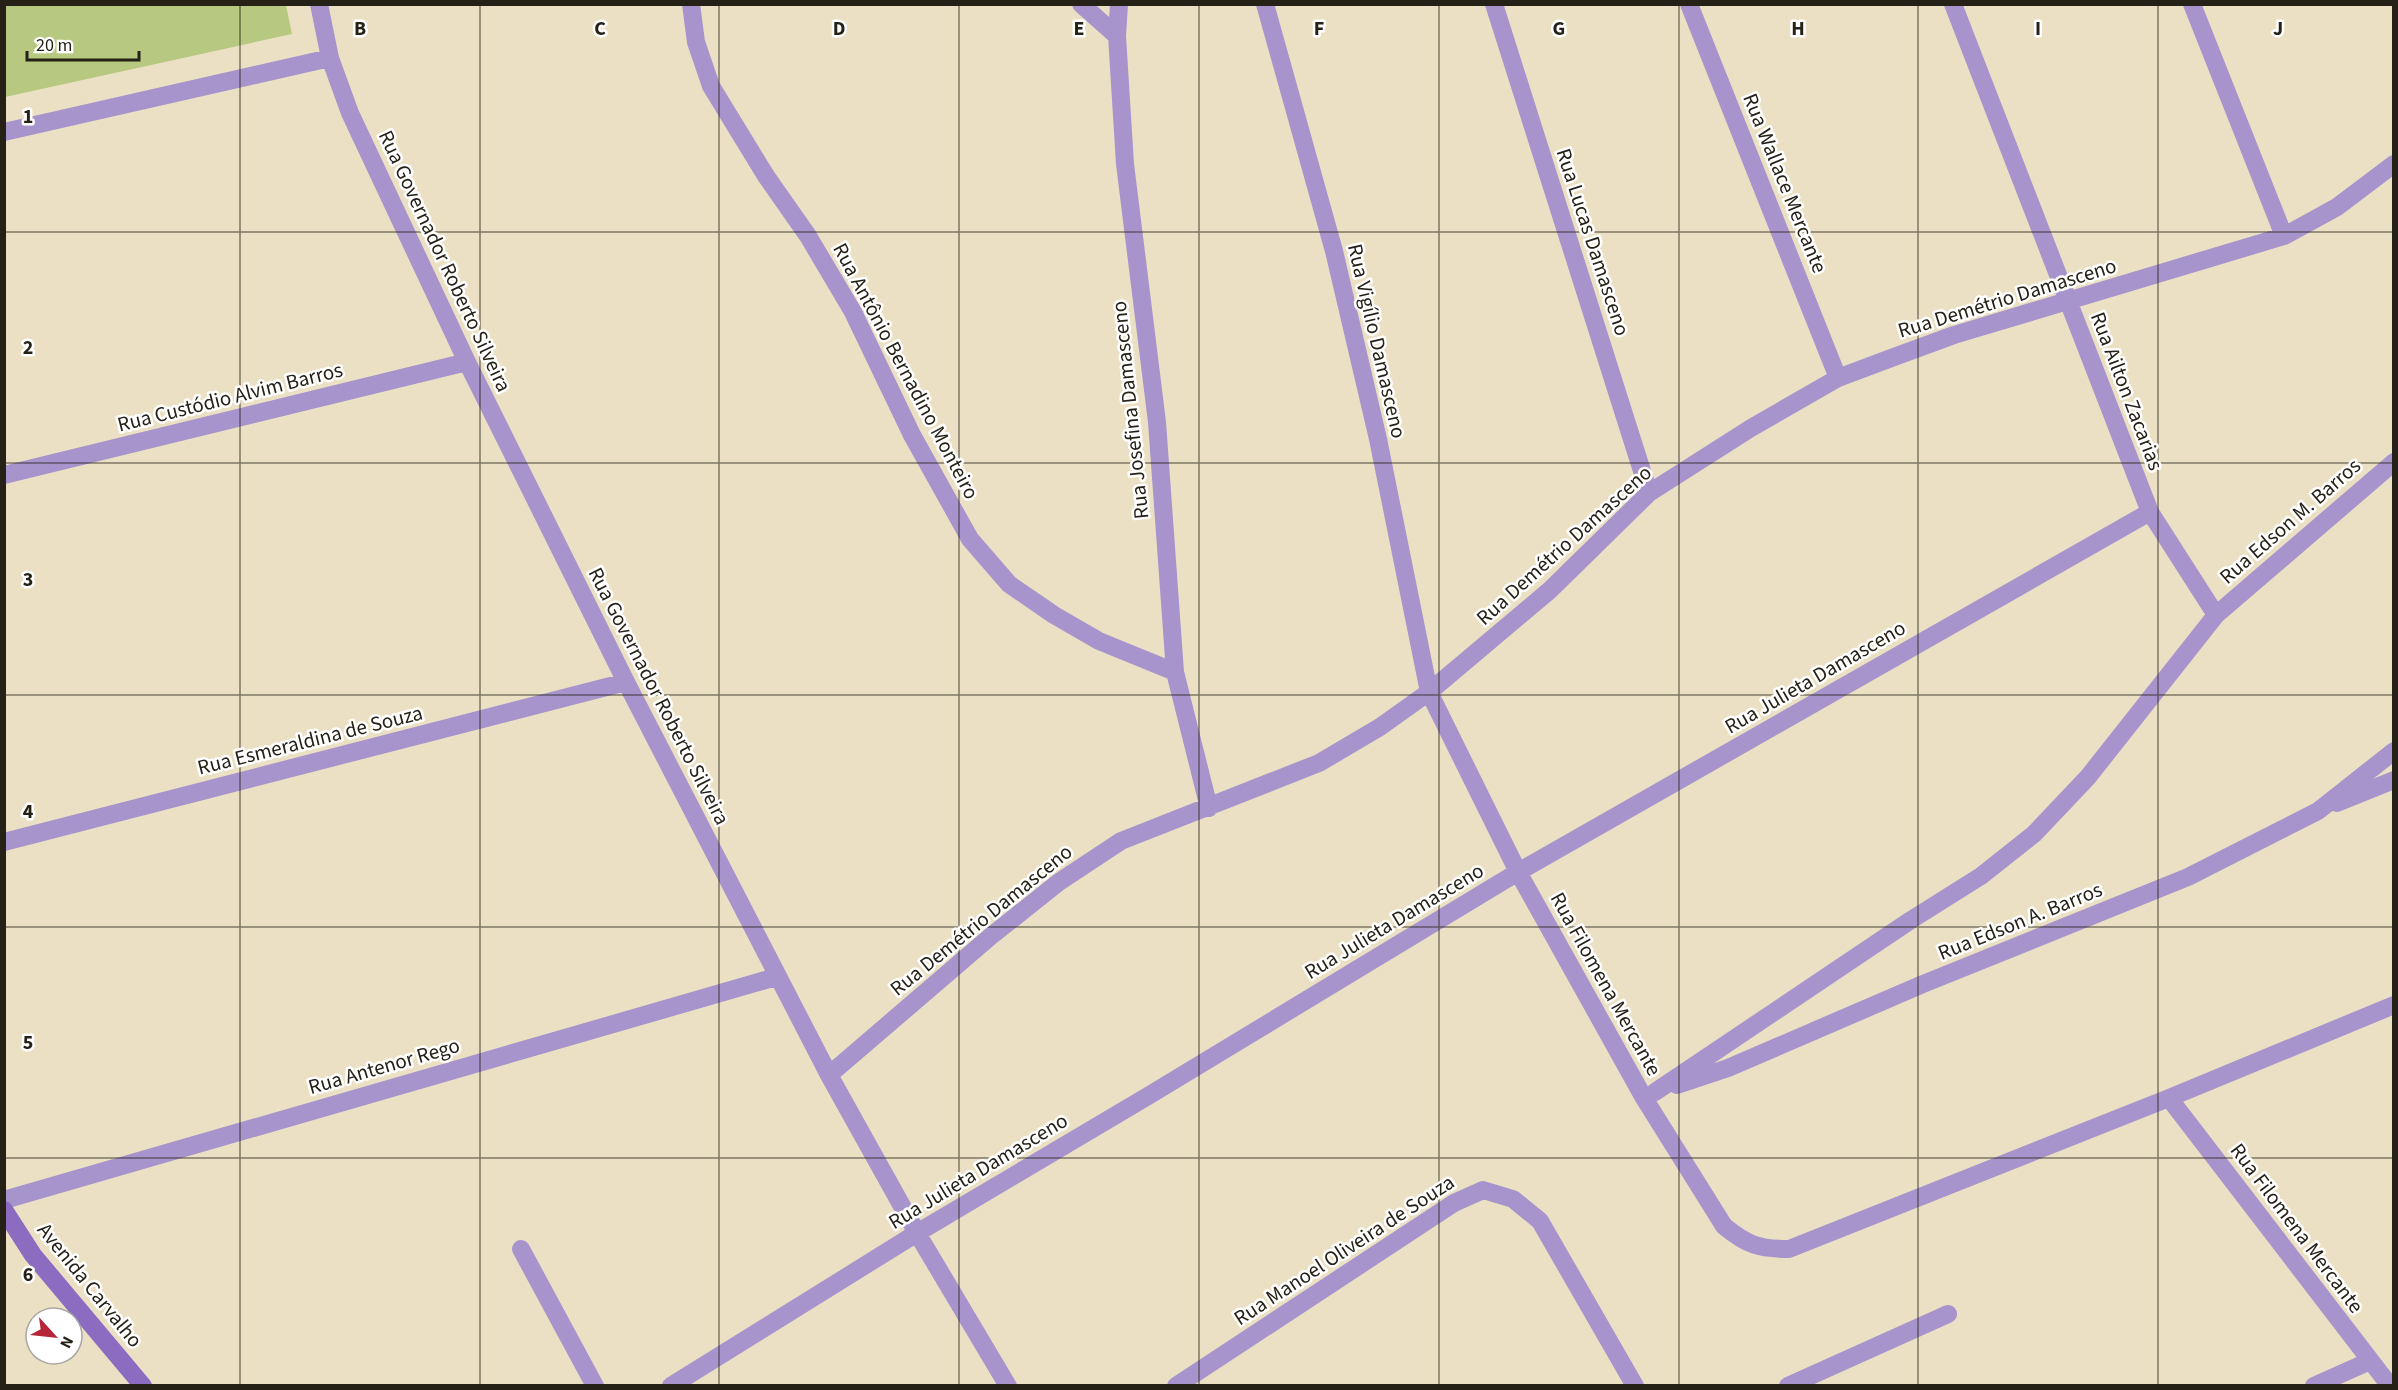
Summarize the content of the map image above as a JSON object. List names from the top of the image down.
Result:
{
  "streets": {
    "street": [
      "Rua Wallace Mercante",
      "Rua Lucas Damasceno",
      "Rua Governador Roberto Silveira",
      "Rua Demétrio Damasceno",
      "Rua Vigílio Damasceno",
      "Rua Antônio Bernadino Monteiro",
      "Rua Ailton Zacarias",
      "Rua Custódio Alvim Barros",
      "Rua Josefina Damasceno",
      "Rua Edson M. Barros",
      "Rua Julieta Damasceno",
      "Rua Esmeraldina de Souza",
      "Rua Edson A. Barros",
      "Rua Filomena Mercante",
      "Rua Antenor Rego",
      "Rua Manoel Oliveira de Souza",
      "Avenida Carvalho"
    ]
  },
  "crossings": [
    ["Rua Wallace Mercante", "Rua Demétrio Damasceno"],
    ["Rua Lucas Damasceno", "Rua Demétrio Damasceno"],
    ["Rua Governador Roberto Silveira", "Rua Demétrio Damasceno"],
    ["Rua Governador Roberto Silveira", "Rua Custódio Alvim Barros"],
    ["Rua Governador Roberto Silveira", "Rua Julieta Damasceno"],
    ["Rua Governador Roberto Silveira", "Rua Esmeraldina de Souza"],
    ["Rua Governador Roberto Silveira", "Rua Antenor Rego"],
    ["Rua Demétrio Damasceno", "Rua Vigílio Damasceno"],
    ["Rua Demétrio Damasceno", "Rua Ailton Zacarias"],
    ["Rua Demétrio Damasceno", "Rua Josefina Damasceno"],
    ["Rua Demétrio Damasceno", "Rua Filomena Mercante"],
    ["Rua Vigílio Damasceno", "Rua Filomena Mercante"],
    ["Rua Antônio Bernadino Monteiro", "Rua Josefina Damasceno"],
    ["Rua Ailton Zacarias", "Rua Edson M. Barros"],
    ["Rua Ailton Zacarias", "Rua Julieta Damasceno"],
    ["Rua Edson M. Barros", "Rua Edson A. Barros"],
    ["Rua Edson M. Barros", "Rua Filomena Mercante"],
    ["Rua Julieta Damasceno", "Rua Filomena Mercante"],
    ["Rua Edson A. Barros", "Rua Filomena Mercante"]
  ],
  "scale_bar": "20 m",
  "north": "bottom right",
  "grid": {
    "columns": [
      "B",
      "C",
      "D",
      "E",
      "F",
      "G",
      "H",
      "I",
      "J"
    ],
    "rows": [
      "1",
      "2",
      "3",
      "4",
      "5",
      "6"
    ]
  }
}
